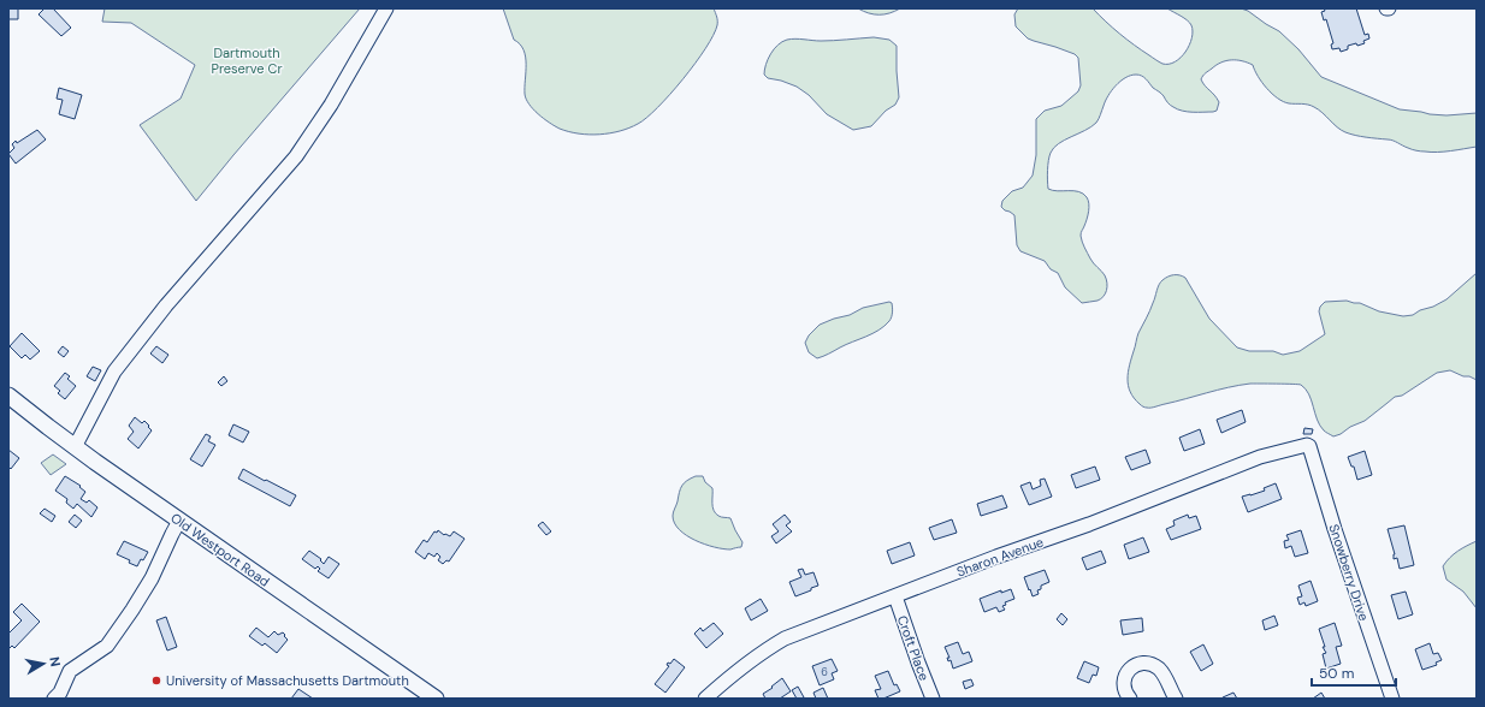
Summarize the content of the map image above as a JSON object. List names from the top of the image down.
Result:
{
  "streets": {
    "main road": ["Old Westport Road"],
    "street": ["Sharon Avenue", "Snowberry Drive", "Croft Place"]
  },
  "crossings": [
    ["Sharon Avenue", "Snowberry Drive"],
    ["Sharon Avenue", "Croft Place"]
  ],
  "parks": ["Dartmouth Preserve Cr"],
  "places": ["University of Massachusetts Dartmouth"],
  "house_numbers": ["6"],
  "scale_bar": "50 m",
  "north": "right"
}
